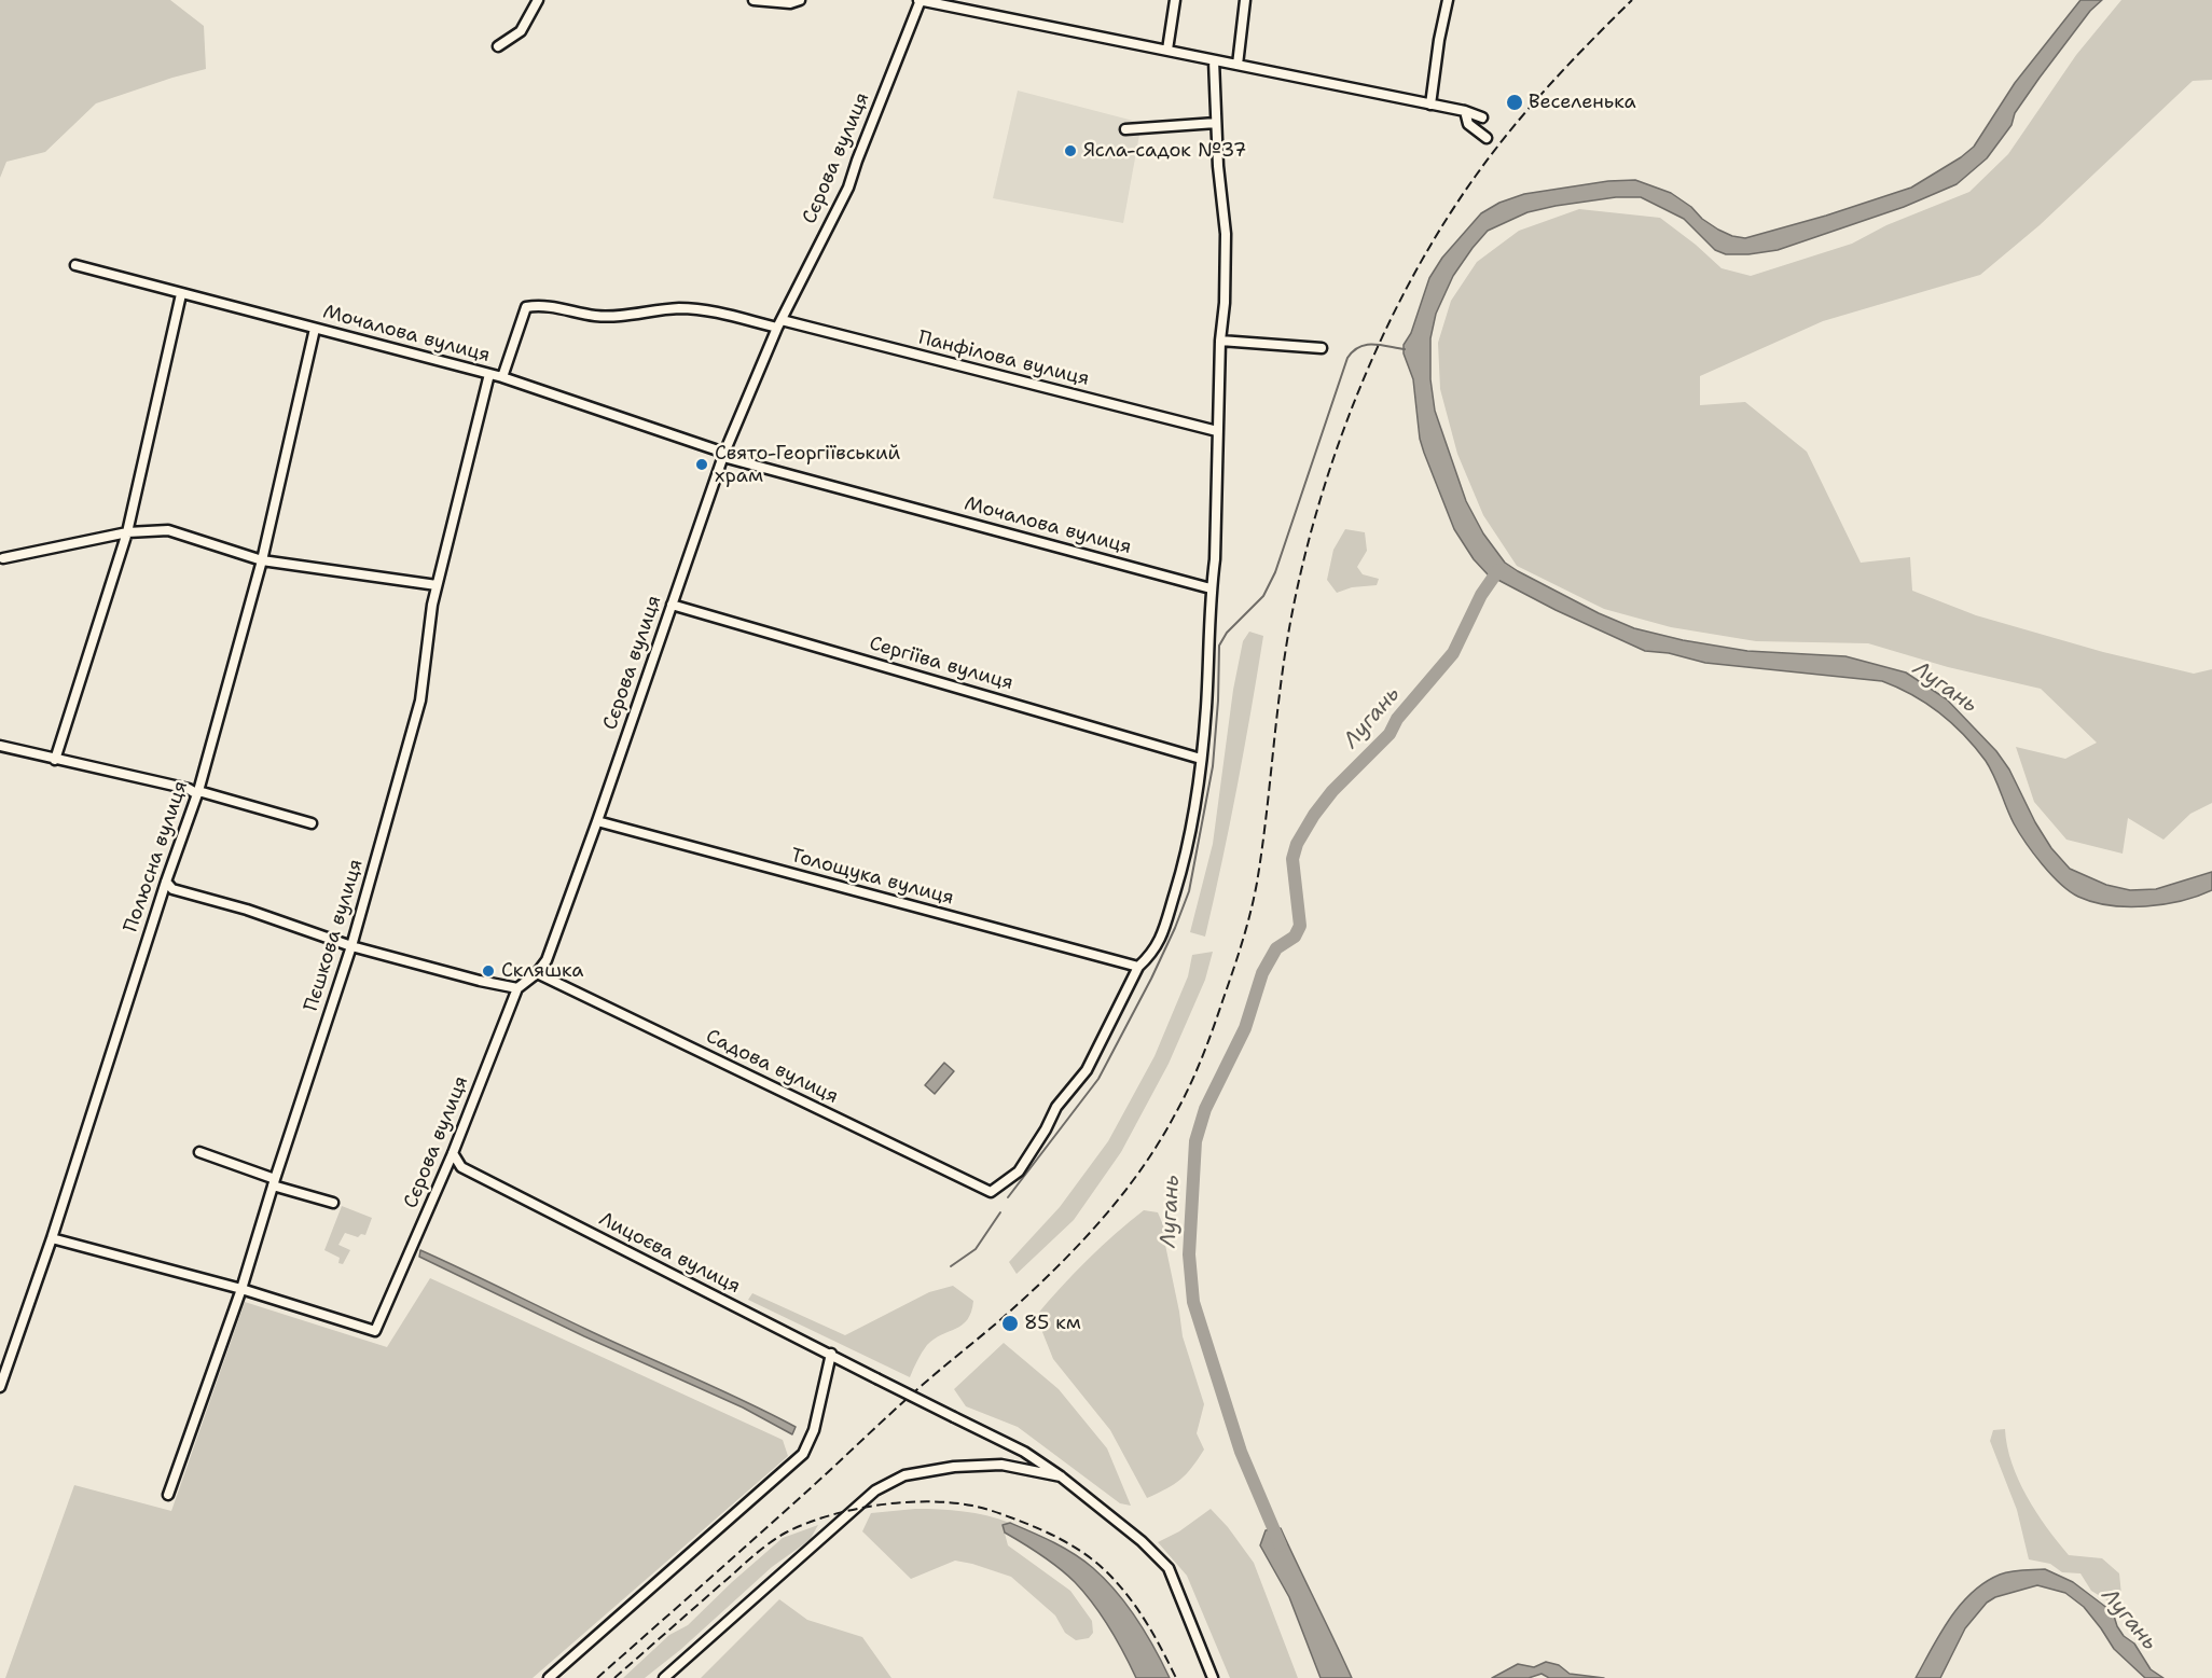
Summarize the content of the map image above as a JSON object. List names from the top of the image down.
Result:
{
  "streets": {
    "street": [
      "Сєрова вулиця",
      "Мочалова вулиця",
      "Панфілова вулиця",
      "Сергіїва вулиця",
      "Полюсна вулиця",
      "Толощука вулиця",
      "Пєшкова вулиця",
      "Садова вулиця",
      "Лицоєва вулиця"
    ]
  },
  "crossings": [
    ["Сєрова вулиця", "Мочалова вулиця"],
    ["Сєрова вулиця", "Панфілова вулиця"],
    ["Сєрова вулиця", "Сергіїва вулиця"],
    ["Сєрова вулиця", "Толощука вулиця"],
    ["Сєрова вулиця", "Пєшкова вулиця"],
    ["Сєрова вулиця", "Садова вулиця"],
    ["Сєрова вулиця", "Лицоєва вулиця"],
    ["Мочалова вулиця", "Панфілова вулиця"],
    ["Мочалова вулиця", "Полюсна вулиця"],
    ["Мочалова вулиця", "Пєшкова вулиця"],
    ["Толощука вулиця", "Садова вулиця"]
  ],
  "water": ["Лугань"],
  "places": [
    "Веселенька",
    "Ясла-садок №37",
    "Свято-Георгіївський храм",
    "Скляшка",
    "85 км"
  ]
}
